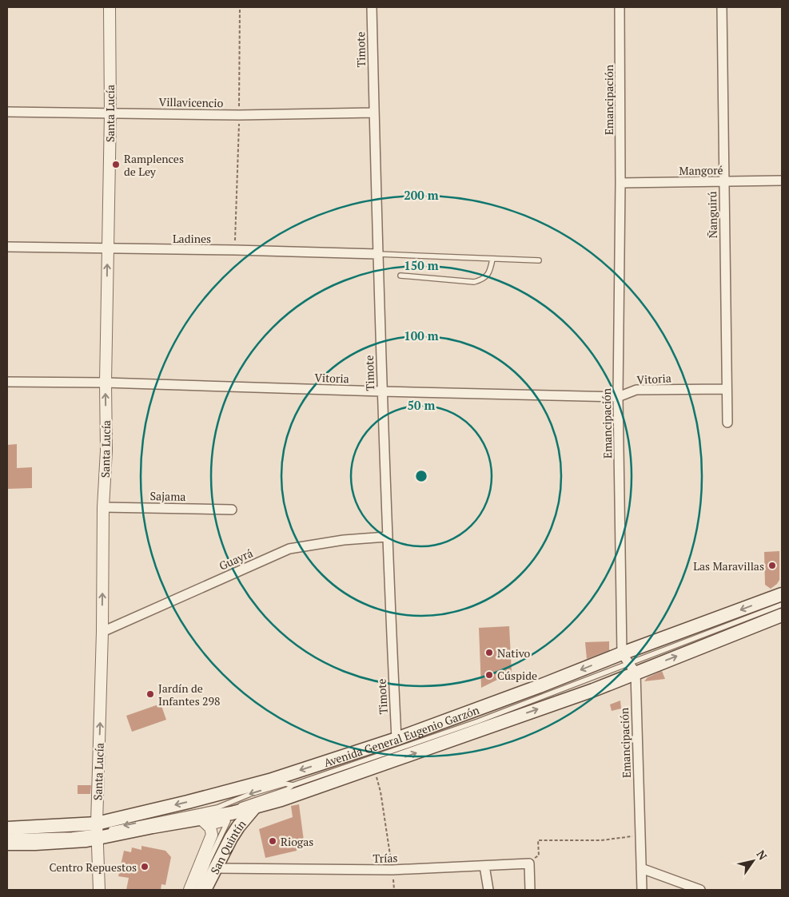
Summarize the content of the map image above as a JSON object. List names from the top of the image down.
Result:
{
  "streets": {
    "main road": ["Avenida General Eugenio Garzón", "San Quintín"],
    "street": [
      "Timote",
      "Emancipación",
      "Villavicencio",
      "Santa Lucía",
      "Mangoré",
      "Ñanguirú",
      "Ladines",
      "Vitoria",
      "Sajama",
      "Guayrá",
      "Trías"
    ]
  },
  "crossings": [
    ["Timote", "Villavicencio"],
    ["Timote", "Ladines"],
    ["Timote", "Vitoria"],
    ["Timote", "Guayrá"],
    ["Timote", "Avenida General Eugenio Garzón"],
    ["Emancipación", "Mangoré"],
    ["Emancipación", "Vitoria"],
    ["Emancipación", "Avenida General Eugenio Garzón"],
    ["Villavicencio", "Santa Lucía"],
    ["Santa Lucía", "Ladines"],
    ["Santa Lucía", "Vitoria"],
    ["Santa Lucía", "Sajama"],
    ["Santa Lucía", "Guayrá"],
    ["Santa Lucía", "Avenida General Eugenio Garzón"],
    ["Mangoré", "Ñanguirú"],
    ["Ñanguirú", "Vitoria"],
    ["Avenida General Eugenio Garzón", "San Quintín"],
    ["San Quintín", "Trías"]
  ],
  "one_way": ["Santa Lucía"],
  "places": [
    "Ramplences de Ley",
    "Las Maravillas",
    "Nativo",
    "Cúspide",
    "Jardín de Infantes 298",
    "Riogas",
    "Centro Repuestos"
  ],
  "north": "top right",
  "rings": [
    "200 m",
    "150 m",
    "100 m",
    "50 m"
  ]
}
